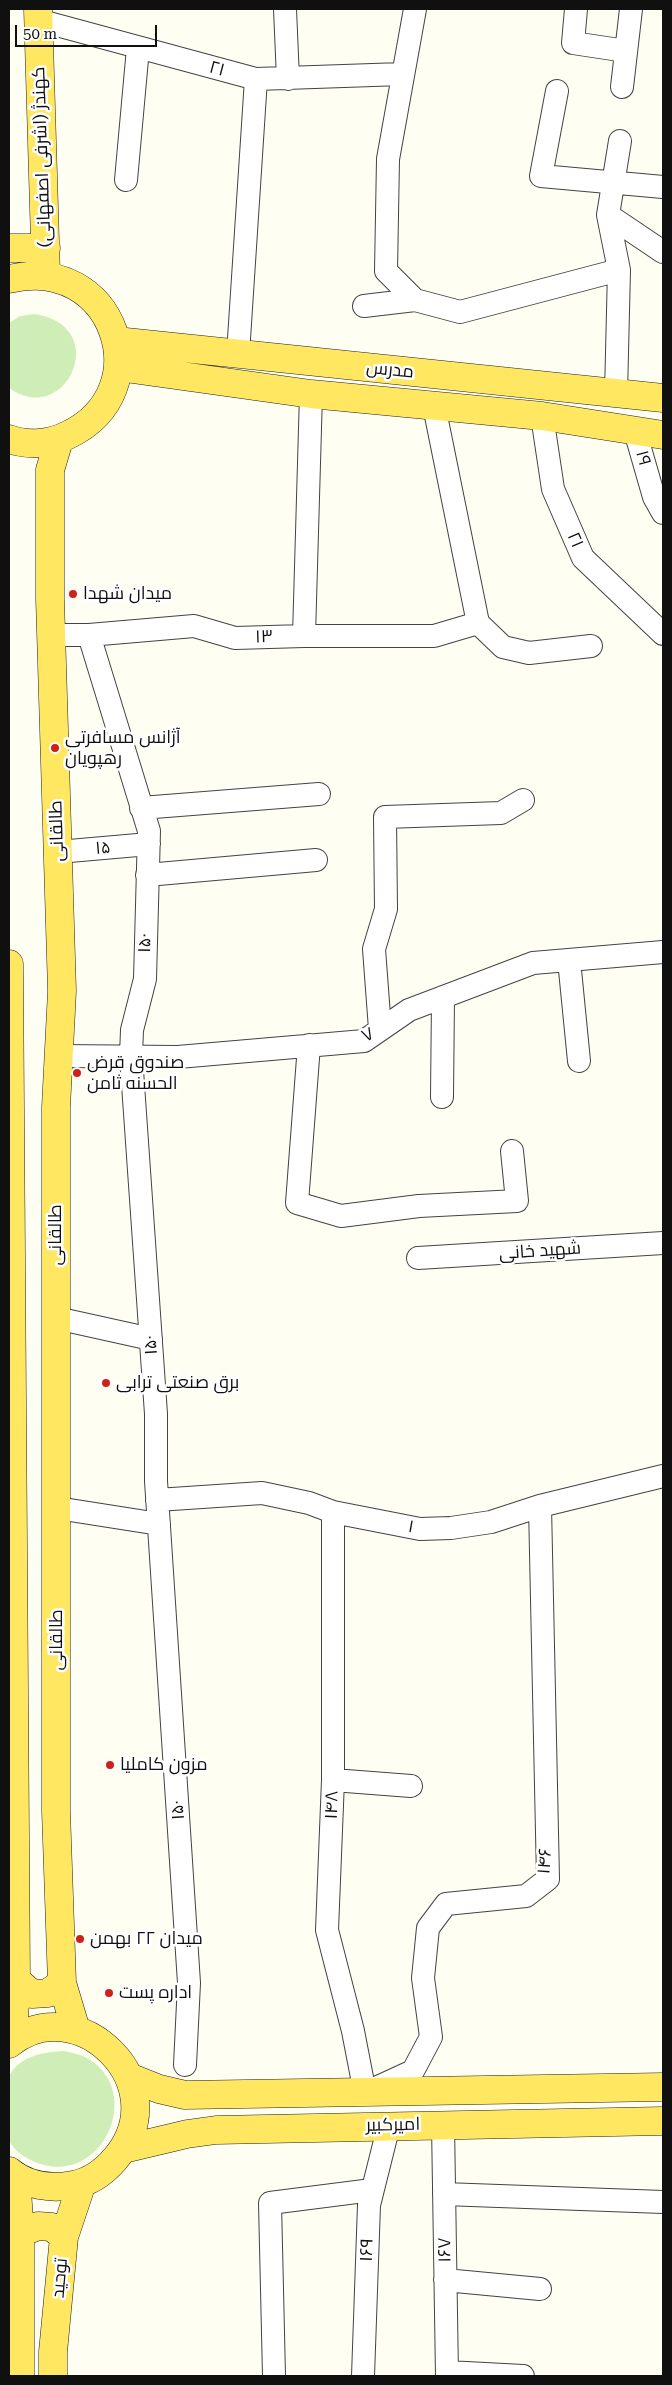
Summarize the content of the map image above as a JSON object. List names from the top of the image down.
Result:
{
  "streets": {
    "main road": [
      "کهندژ (اشرفی اصفهانی)",
      "مدرس",
      "طالقانی",
      "امیرکبیر",
      "توحید"
    ],
    "street": [
      "۲۱",
      "۱۹",
      "۱۳",
      "۱۵",
      "۱۵۰",
      "۷",
      "شهید خانی",
      "۱",
      "۱۴۸",
      "۱۴۶",
      "۱۶۹",
      "۱۶۷"
    ]
  },
  "crossings": [
    ["۲۱", "کهندژ (اشرفی اصفهانی)"],
    ["۲۱", "مدرس"],
    ["مدرس", "۱۹"],
    ["۱۳", "طالقانی"],
    ["۱۳", "۱۵۰"],
    ["طالقانی", "۱۵"],
    ["طالقانی", "۷"],
    ["۱۵", "۱۵۰"],
    ["۱۵۰", "۷"],
    ["۱۵۰", "۱"],
    ["۱", "۱۴۸"],
    ["۱", "۱۴۶"],
    ["۱۴۸", "۱۴۶"],
    ["۱۴۸", "امیرکبیر"],
    ["۱۴۶", "امیرکبیر"],
    ["امیرکبیر", "۱۶۹"],
    ["امیرکبیر", "۱۶۷"]
  ],
  "places": [
    "میدان شهدا",
    "آژانس مسافرتی رهپویان",
    "صندوق قرض الحسنه ثامن",
    "برق صنعتی ترابی",
    "مزون کاملیا",
    "میدان ۲۲ بهمن",
    "اداره پست"
  ],
  "scale_bar": "50 m"
}
